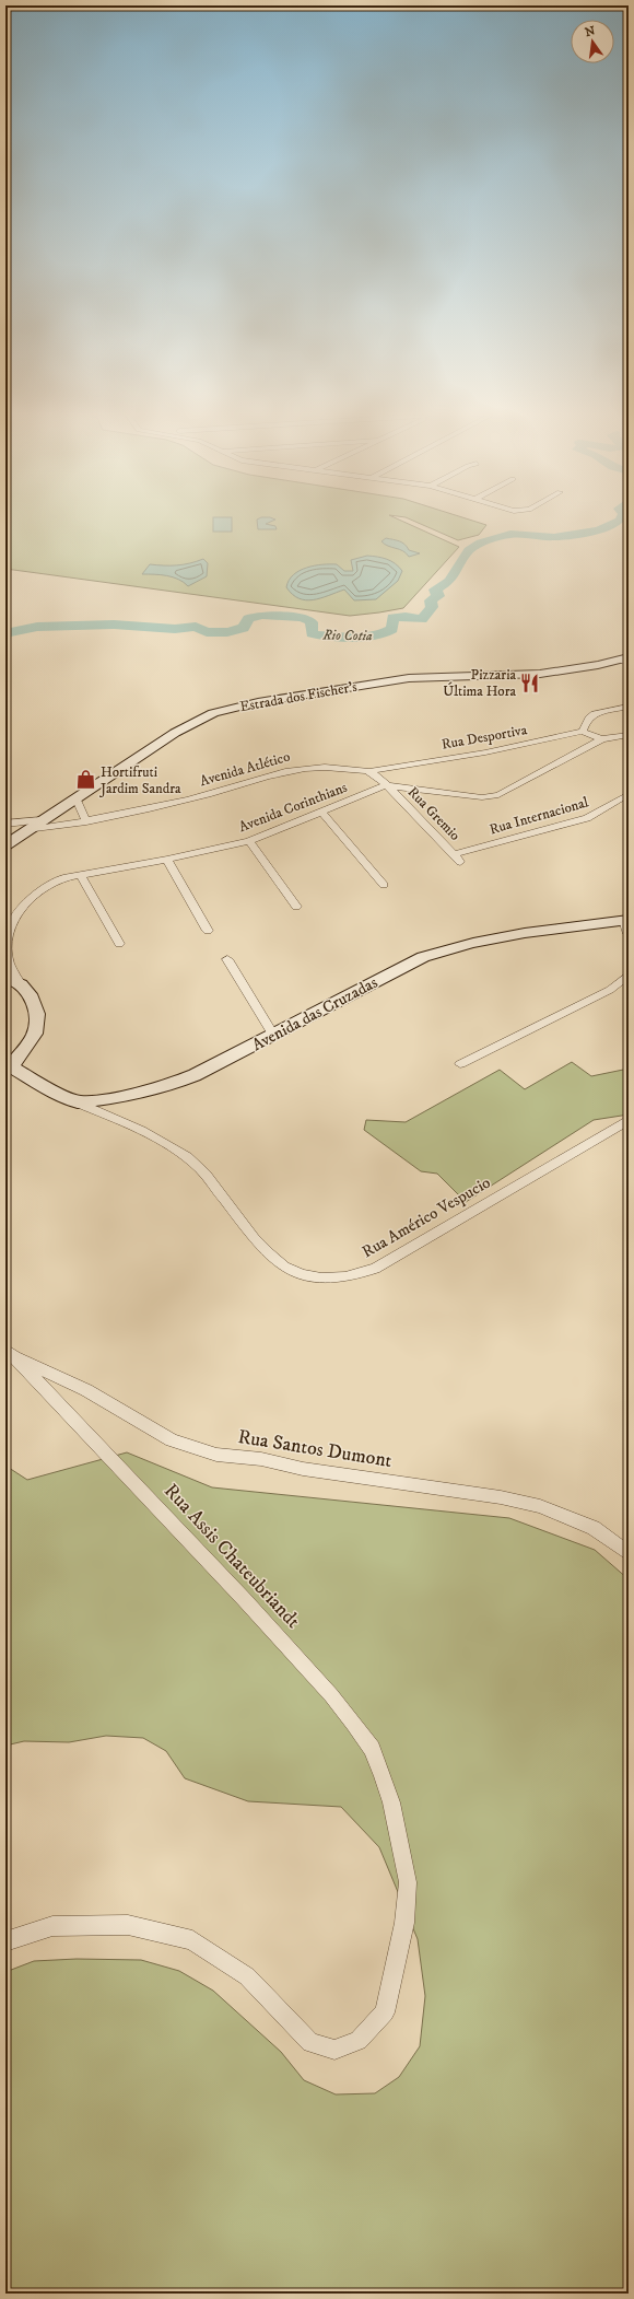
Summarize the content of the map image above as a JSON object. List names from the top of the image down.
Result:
{
  "streets": {
    "street": [
      "Estrada dos Fischer's",
      "Rua Desportiva",
      "Avenida Atlético",
      "Avenida Corinthians",
      "Rua Gremio",
      "Rua Internacional",
      "Avenida das Cruzadas",
      "Rua Américo Vespucio",
      "Rua Santos Dumont",
      "Rua Assis Chateubriandt"
    ]
  },
  "crossings": [
    ["Estrada dos Fischer's", "Avenida Atlético"],
    ["Rua Desportiva", "Avenida Atlético"],
    ["Avenida Corinthians", "Rua Gremio"],
    ["Rua Gremio", "Rua Internacional"],
    ["Avenida das Cruzadas", "Rua Américo Vespucio"],
    ["Rua Santos Dumont", "Rua Assis Chateubriandt"]
  ],
  "water": ["Rio Cotia"],
  "places": {
    "restaurant": ["Pizzaria Última Hora"],
    "shop": ["Hortifruti Jardim Sandra"]
  },
  "north": "top"
}
